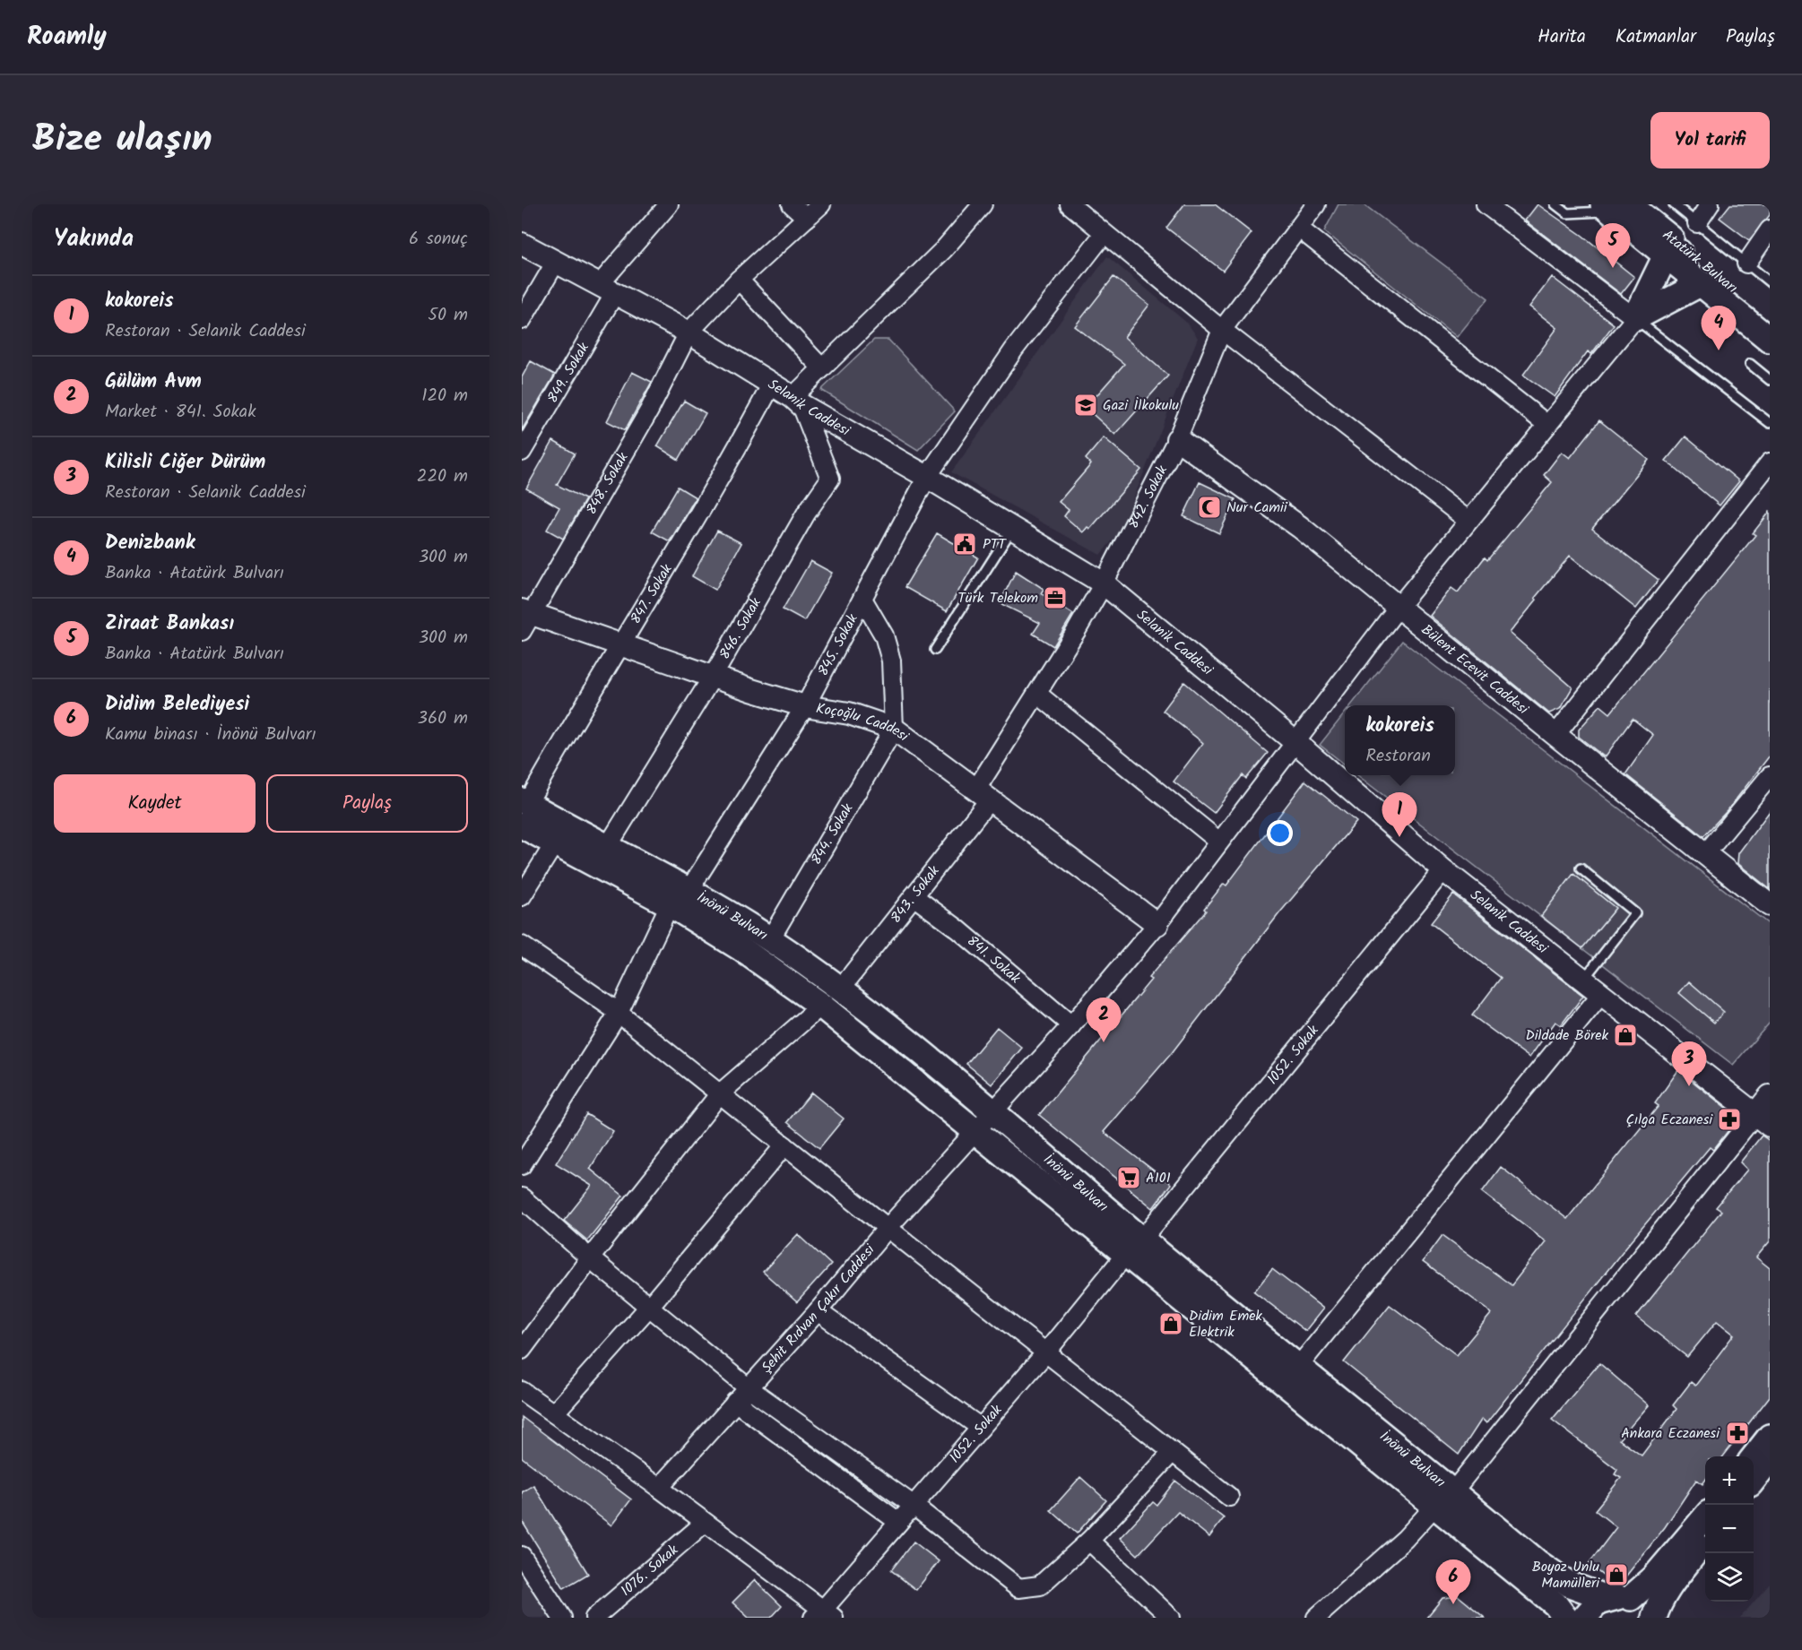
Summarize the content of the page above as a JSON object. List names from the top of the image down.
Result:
{
  "streets": {
    "main road": ["Atatürk Bulvarı", "İnönü Bulvarı"],
    "street": [
      "849. Sokak",
      "Selanik Caddesi",
      "848. Sokak",
      "842. Sokak",
      "847. Sokak",
      "846. Sokak",
      "845. Sokak",
      "Bülent Ecevit Caddesi",
      "Koçoğlu Caddesi",
      "844. Sokak",
      "843. Sokak",
      "841. Sokak",
      "1052. Sokak",
      "Şehit Rıdvan Çakır Caddesi",
      "1076. Sokak"
    ]
  },
  "crossings": [
    ["849. Sokak", "Selanik Caddesi"],
    ["Selanik Caddesi", "848. Sokak"],
    ["Selanik Caddesi", "842. Sokak"],
    ["Selanik Caddesi", "847. Sokak"],
    ["Selanik Caddesi", "846. Sokak"],
    ["Selanik Caddesi", "845. Sokak"],
    ["Selanik Caddesi", "1052. Sokak"],
    ["Selanik Caddesi", "Şehit Rıdvan Çakır Caddesi"],
    ["848. Sokak", "Koçoğlu Caddesi"],
    ["842. Sokak", "Bülent Ecevit Caddesi"],
    ["842. Sokak", "Koçoğlu Caddesi"],
    ["842. Sokak", "843. Sokak"],
    ["847. Sokak", "Koçoğlu Caddesi"],
    ["847. Sokak", "İnönü Bulvarı"],
    ["846. Sokak", "Koçoğlu Caddesi"],
    ["846. Sokak", "İnönü Bulvarı"],
    ["845. Sokak", "Koçoğlu Caddesi"],
    ["845. Sokak", "İnönü Bulvarı"],
    ["Bülent Ecevit Caddesi", "Şehit Rıdvan Çakır Caddesi"],
    ["Koçoğlu Caddesi", "844. Sokak"],
    ["Koçoğlu Caddesi", "843. Sokak"],
    ["Koçoğlu Caddesi", "Şehit Rıdvan Çakır Caddesi"],
    ["844. Sokak", "İnönü Bulvarı"],
    ["843. Sokak", "İnönü Bulvarı"],
    ["843. Sokak", "841. Sokak"],
    ["İnönü Bulvarı", "1052. Sokak"],
    ["İnönü Bulvarı", "Şehit Rıdvan Çakır Caddesi"],
    ["841. Sokak", "Şehit Rıdvan Çakır Caddesi"]
  ],
  "places": {
    "school or university": ["Gazi İlkokulu"],
    "mosque": ["Nur Camii"],
    "public building": ["PTT"],
    "office": ["Türk Telekom"],
    "shop": ["Dildade Börek", "Didim Emek Elektrik", "Boyoz Unlu Mamülleri"],
    "pharmacy": ["Çılga Eczanesi", "Ankara Eczanesi"],
    "supermarket": ["A101"]
  },
  "page": {
    "header": "Roamly",
    "nav": ["Harita", "Katmanlar", "Paylaş"],
    "title": "Bize ulaşın",
    "buttons": [
      "Yol tarifi",
      ["Kaydet", "Paylaş"]
    ],
    "heading": ["Yakında", "6 sonuç"],
    "pins": [
      "5",
      "4",
      "1",
      "2",
      "3",
      "6"
    ],
    "list": [
      {
        "mark": "1",
        "name": "kokoreis",
        "note": "Restoran · Selanik Caddesi",
        "value": "50 m"
      },
      {
        "mark": "2",
        "name": "Gülüm Avm",
        "note": "Market · 841. Sokak",
        "value": "120 m"
      },
      {
        "mark": "3",
        "name": "Kilisli Ciğer Dürüm",
        "note": "Restoran · Selanik Caddesi",
        "value": "220 m"
      },
      {
        "mark": "4",
        "name": "Denizbank",
        "note": "Banka · Atatürk Bulvarı",
        "value": "300 m"
      },
      {
        "mark": "5",
        "name": "Ziraat Bankası",
        "note": "Banka · Atatürk Bulvarı",
        "value": "300 m"
      },
      {
        "mark": "6",
        "name": "Didim Belediyesi",
        "note": "Kamu binası · İnönü Bulvarı",
        "value": "360 m"
      }
    ],
    "popup": ["kokoreis", "Restoran"],
    "map_buttons": ["+", "−"]
  }
}
